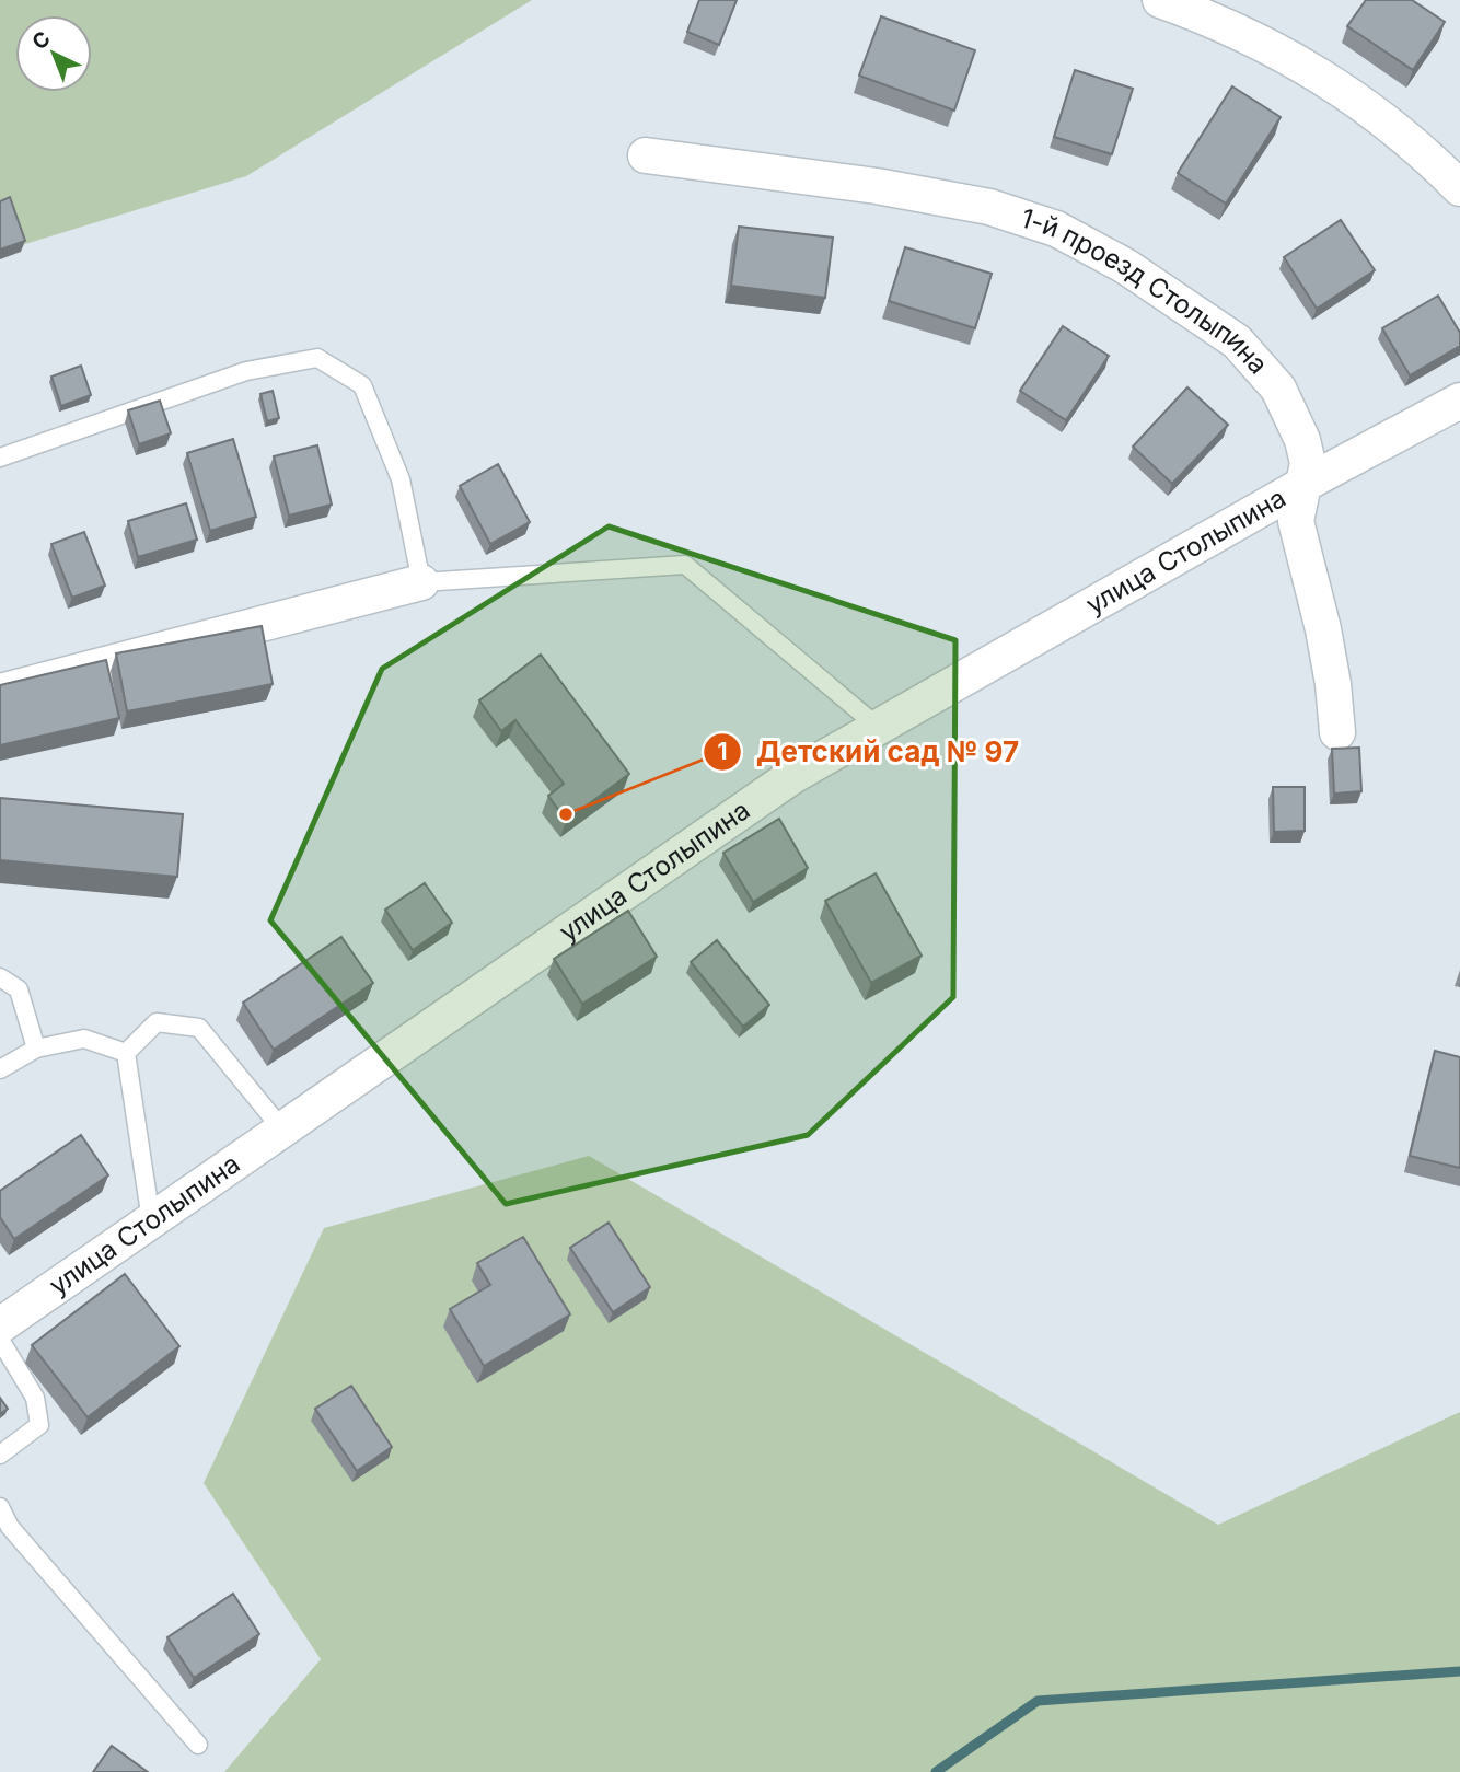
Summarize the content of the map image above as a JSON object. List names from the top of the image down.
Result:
{
  "streets": {
    "street": ["1-й проезд Столыпина", "улица Столыпина"]
  },
  "crossings": [
    ["1-й проезд Столыпина", "улица Столыпина"]
  ],
  "places": ["Детский сад № 97"],
  "north": "top left"
}
